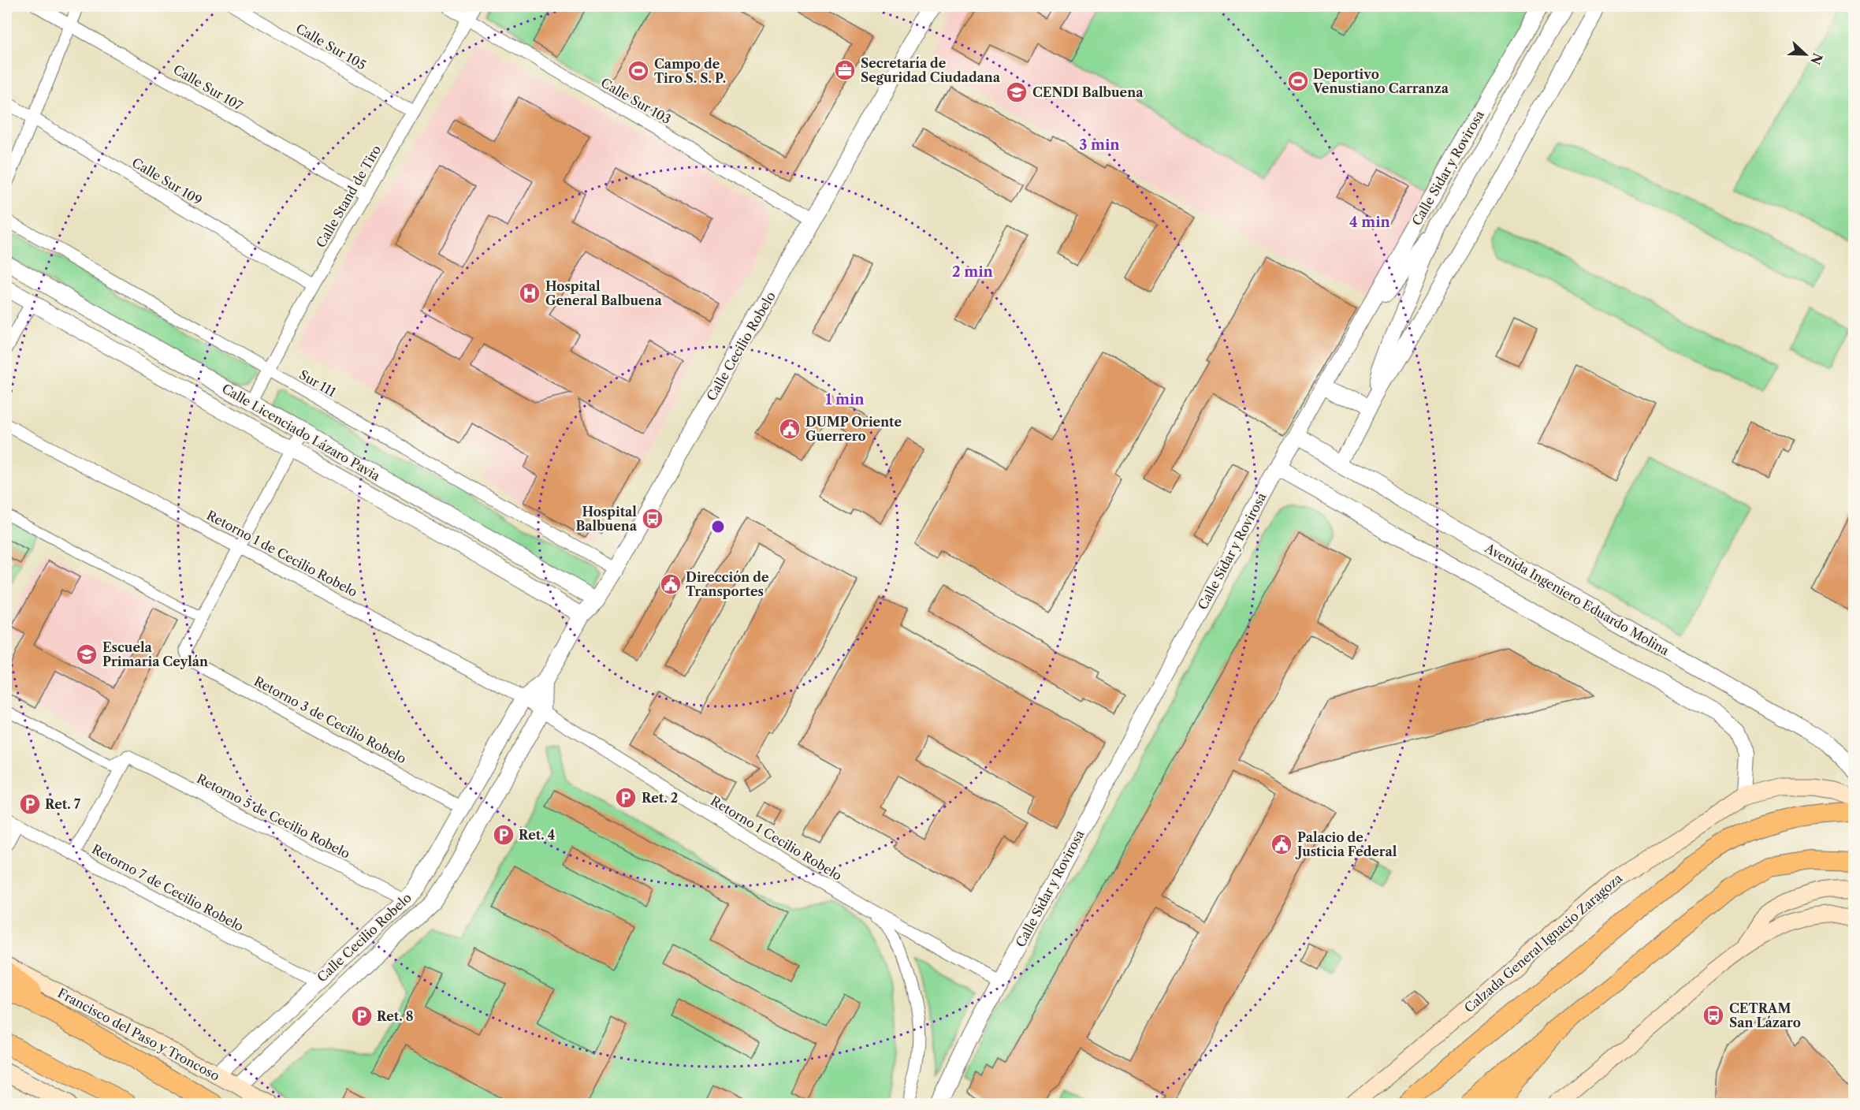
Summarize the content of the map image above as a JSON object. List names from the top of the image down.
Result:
{
  "streets": {
    "highway": ["Francisco del Paso y Troncoso"],
    "main road": ["Calzada General Ignacio Zaragoza"],
    "street": [
      "Calle Sur 105",
      "Calle Sur 107",
      "Calle Sur 103",
      "Calle Sidar y Rovirosa",
      "Calle Sur 109",
      "Calle Stand de Tiro",
      "Calle Cecilio Robelo",
      "Sur 111",
      "Calle Licenciado Lázaro Pavia",
      "Retorno 1 de Cecilio Robelo",
      "Avenida Ingeniero Eduardo Molina",
      "Retorno 3 de Cecilio Robelo",
      "Retorno 5 de Cecilio Robelo",
      "Retorno 1 Cecilio Robelo",
      "Retorno 7 de Cecilio Robelo"
    ]
  },
  "crossings": [
    ["Calle Sur 105", "Calle Stand de Tiro"],
    ["Calle Sur 107", "Calle Stand de Tiro"],
    ["Calle Sur 103", "Calle Stand de Tiro"],
    ["Calle Sur 103", "Calle Cecilio Robelo"],
    ["Calle Sidar y Rovirosa", "Avenida Ingeniero Eduardo Molina"],
    ["Calle Sidar y Rovirosa", "Retorno 1 Cecilio Robelo"],
    ["Calle Sur 109", "Calle Stand de Tiro"],
    ["Calle Stand de Tiro", "Sur 111"],
    ["Calle Stand de Tiro", "Calle Licenciado Lázaro Pavia"],
    ["Calle Cecilio Robelo", "Sur 111"],
    ["Calle Cecilio Robelo", "Calle Licenciado Lázaro Pavia"],
    ["Calle Cecilio Robelo", "Retorno 1 de Cecilio Robelo"],
    ["Calle Cecilio Robelo", "Retorno 3 de Cecilio Robelo"],
    ["Calle Cecilio Robelo", "Retorno 5 de Cecilio Robelo"],
    ["Calle Cecilio Robelo", "Retorno 1 Cecilio Robelo"],
    ["Calle Cecilio Robelo", "Retorno 7 de Cecilio Robelo"],
    ["Calle Cecilio Robelo", "Francisco del Paso y Troncoso"],
    ["Retorno 1 de Cecilio Robelo", "Retorno 1 Cecilio Robelo"]
  ],
  "places": {
    "office": ["Secretaría de Seguridad Ciudadana"],
    "sports": ["Campo de Tiro S. S. P.", "Deportivo Venustiano Carranza"],
    "school or university": ["CENDI Balbuena", "Escuela Primaria Ceylán"],
    "hospital": ["Hospital General Balbuena"],
    "public building": ["DUMP Oriente Guerrero", "Dirección de Transportes", "Palacio de Justicia Federal"],
    "bus stop": ["Hospital Balbuena", "CETRAM San Lázaro"],
    "parking": [
      "Ret. 2",
      "Ret. 7",
      "Ret. 4",
      "Ret. 8"
    ]
  },
  "north": "right",
  "rings": [
    "3 min",
    "4 min",
    "2 min",
    "1 min"
  ]
}
